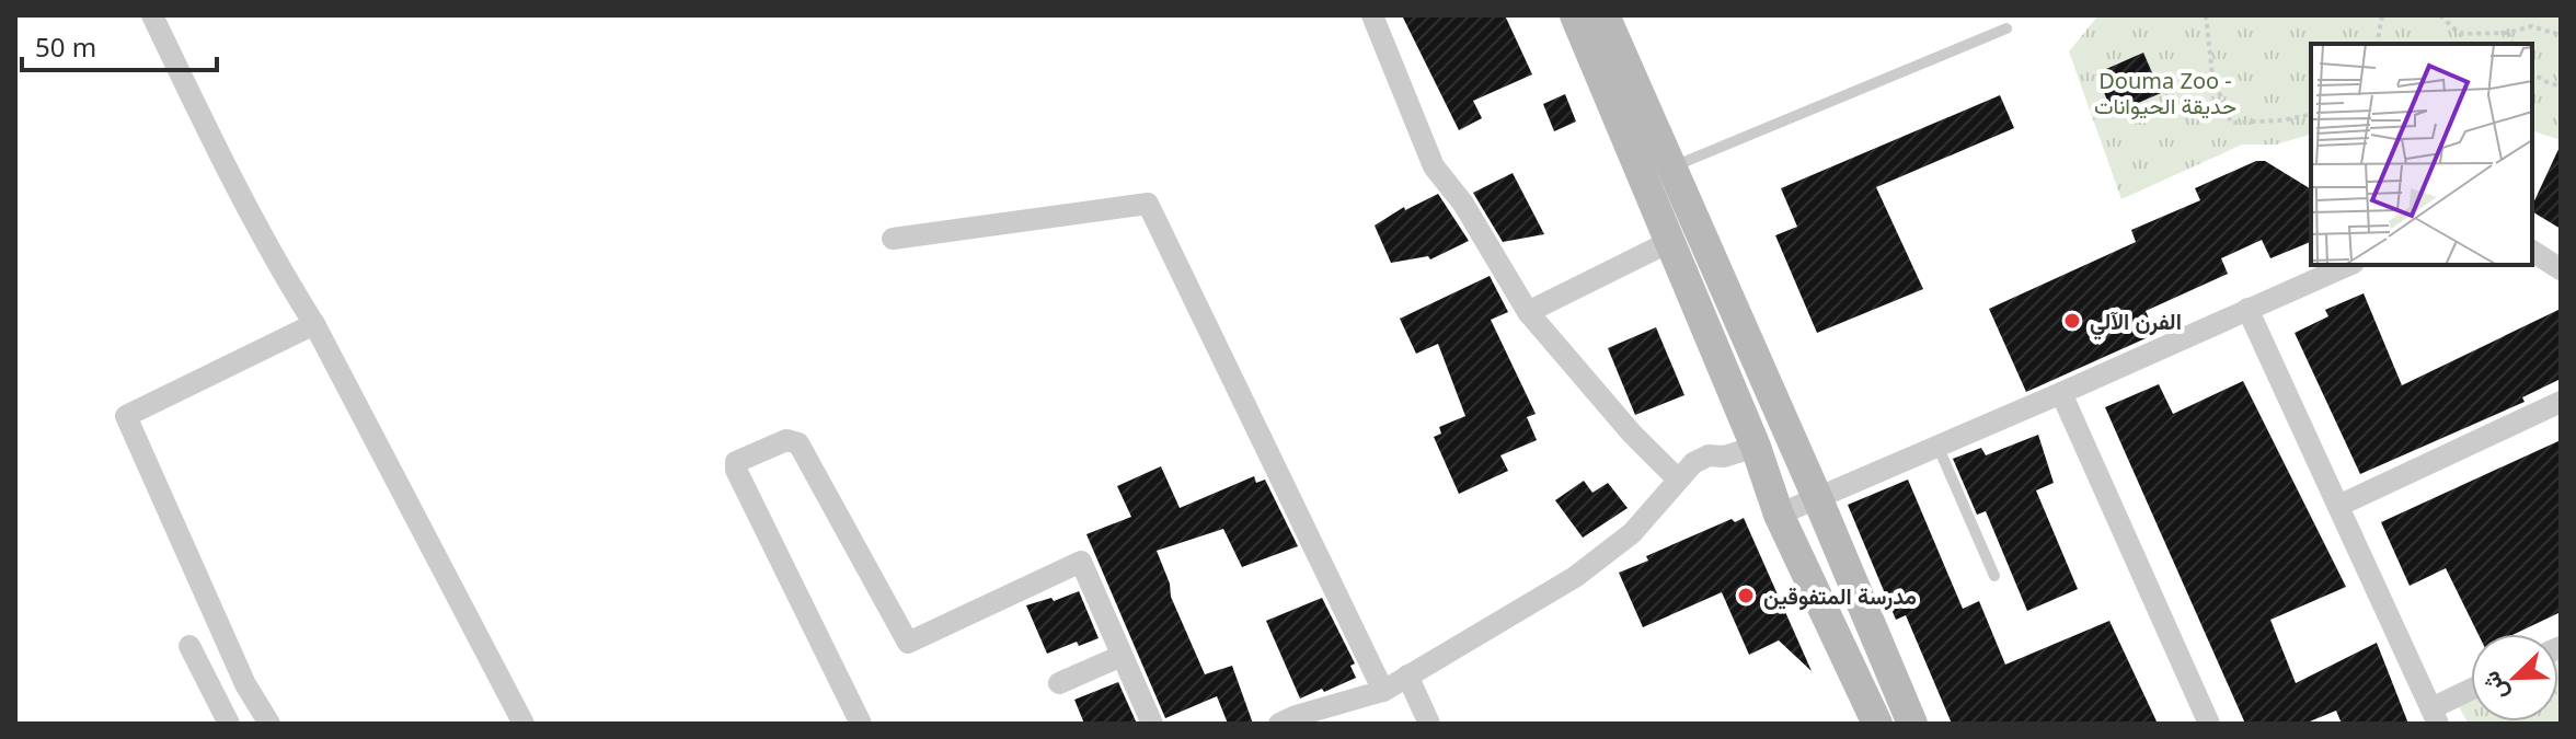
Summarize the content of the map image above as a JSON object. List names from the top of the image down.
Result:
{
  "parks": ["Douma Zoo - حديقة الحيوانات"],
  "places": ["الفرن الآلي", "مدرسة المتفوقين"],
  "scale_bar": "50 m",
  "north": "bottom left"
}
